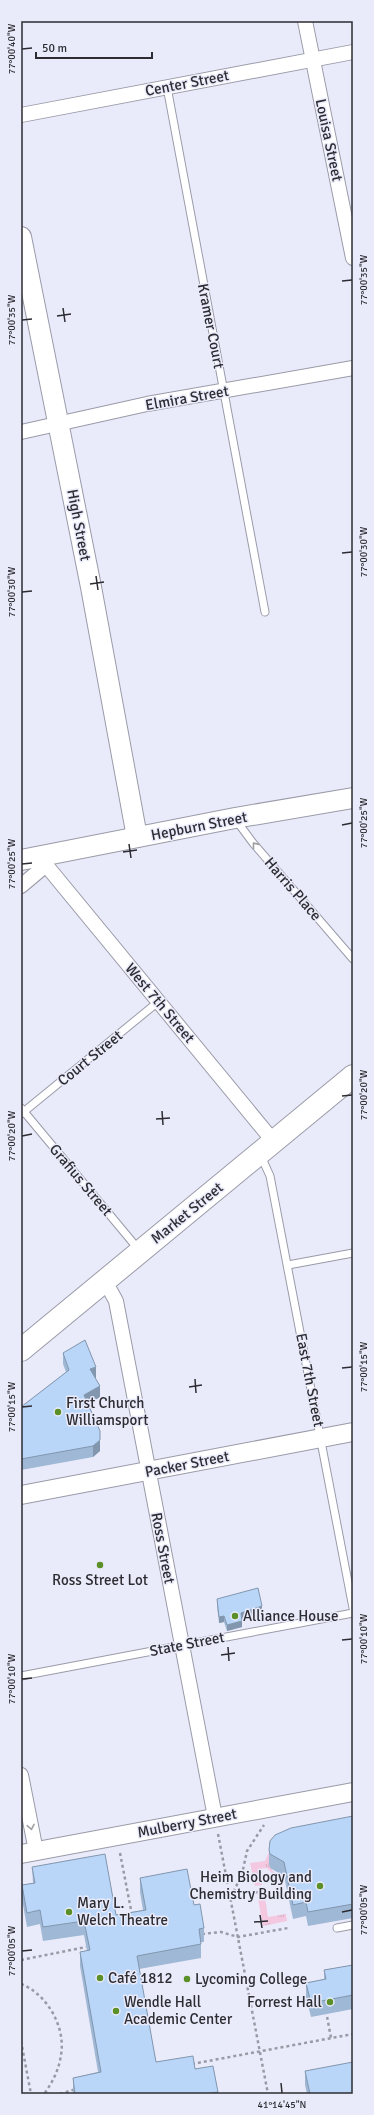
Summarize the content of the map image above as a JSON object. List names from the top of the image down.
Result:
{
  "streets": {
    "main road": ["High Street", "Hepburn Street", "Market Street"],
    "street": [
      "Center Street",
      "Louisa Street",
      "Elmira Street",
      "West 7th Street",
      "Packer Street",
      "Ross Street",
      "Mulberry Street"
    ],
    "lane": [
      "Kramer Court",
      "Harris Place",
      "Court Street",
      "Grafius Street",
      "East 7th Street",
      "State Street"
    ]
  },
  "crossings": [
    ["Center Street", "Louisa Street"],
    ["Center Street", "Kramer Court"],
    ["Kramer Court", "Elmira Street"],
    ["Elmira Street", "High Street"],
    ["High Street", "Hepburn Street"],
    ["Hepburn Street", "Harris Place"],
    ["Hepburn Street", "West 7th Street"],
    ["West 7th Street", "Court Street"],
    ["West 7th Street", "Market Street"],
    ["West 7th Street", "East 7th Street"],
    ["Court Street", "Grafius Street"],
    ["Grafius Street", "Market Street"],
    ["Market Street", "East 7th Street"],
    ["Market Street", "Ross Street"],
    ["East 7th Street", "Packer Street"],
    ["Packer Street", "Ross Street"],
    ["Ross Street", "State Street"],
    ["Ross Street", "Mulberry Street"]
  ],
  "one_way": ["Harris Place"],
  "places": [
    "First Church Williamsport",
    "Ross Street Lot",
    "Alliance House",
    "Heim Biology and Chemistry Building",
    "Mary L. Welch Theatre",
    "Café 1812",
    "Lycoming College",
    "Forrest Hall",
    "Wendle Hall Academic Center"
  ],
  "scale_bar": "50 m",
  "coordinates": [
    "77°00'40\"W",
    "77°00'35\"W",
    "77°00'30\"W",
    "77°00'25\"W",
    "77°00'20\"W",
    "77°00'15\"W",
    "77°00'10\"W",
    "77°00'05\"W",
    "41°14'45\"N"
  ]
}
